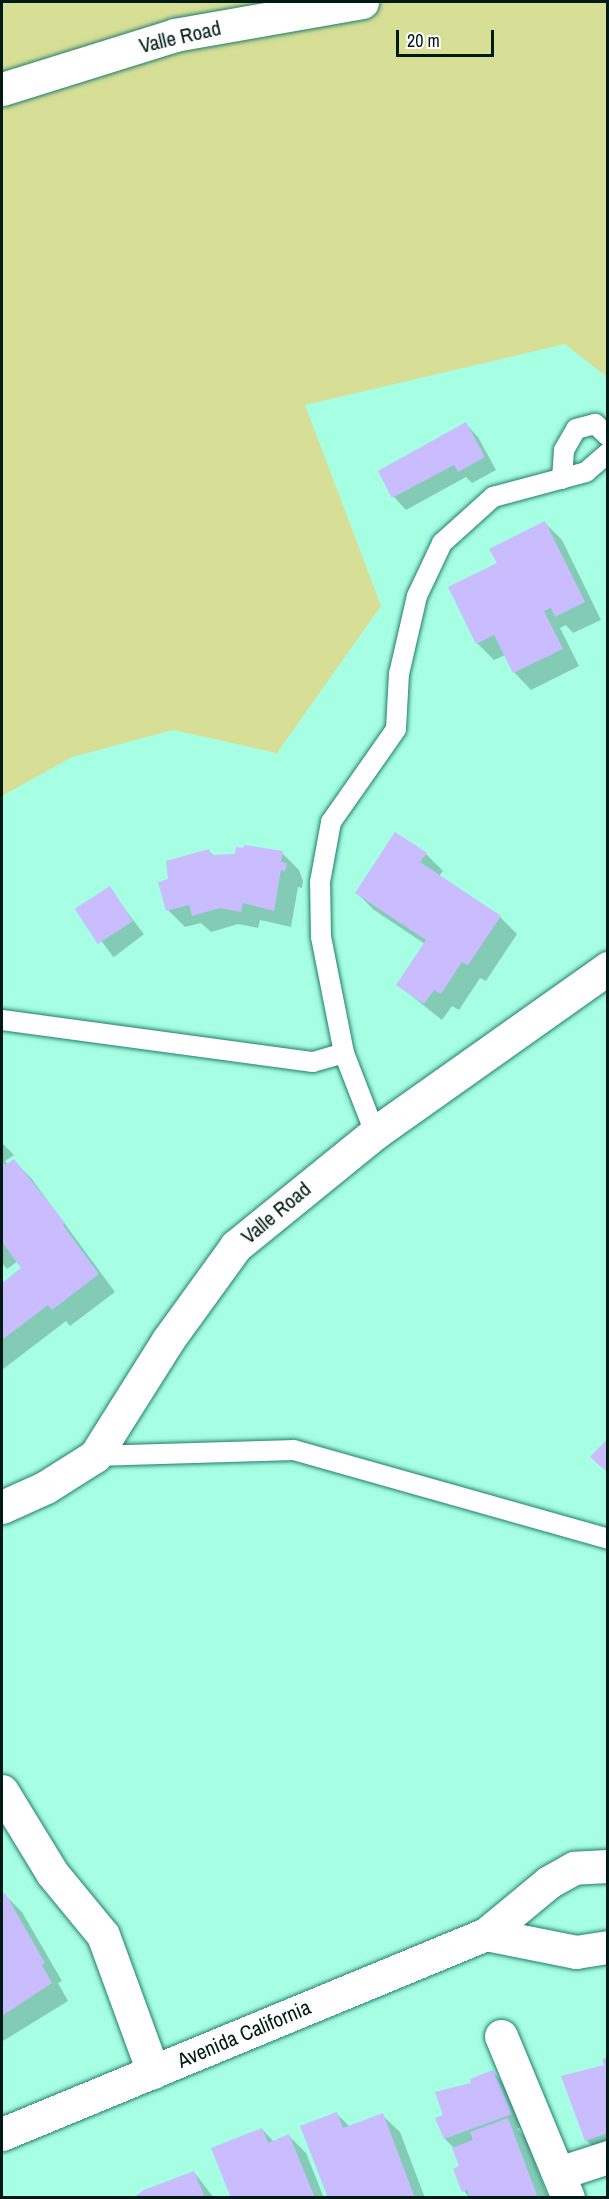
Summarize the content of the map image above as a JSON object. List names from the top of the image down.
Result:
{
  "streets": {
    "street": ["Valle Road", "Avenida California"]
  },
  "scale_bar": "20 m"
}
